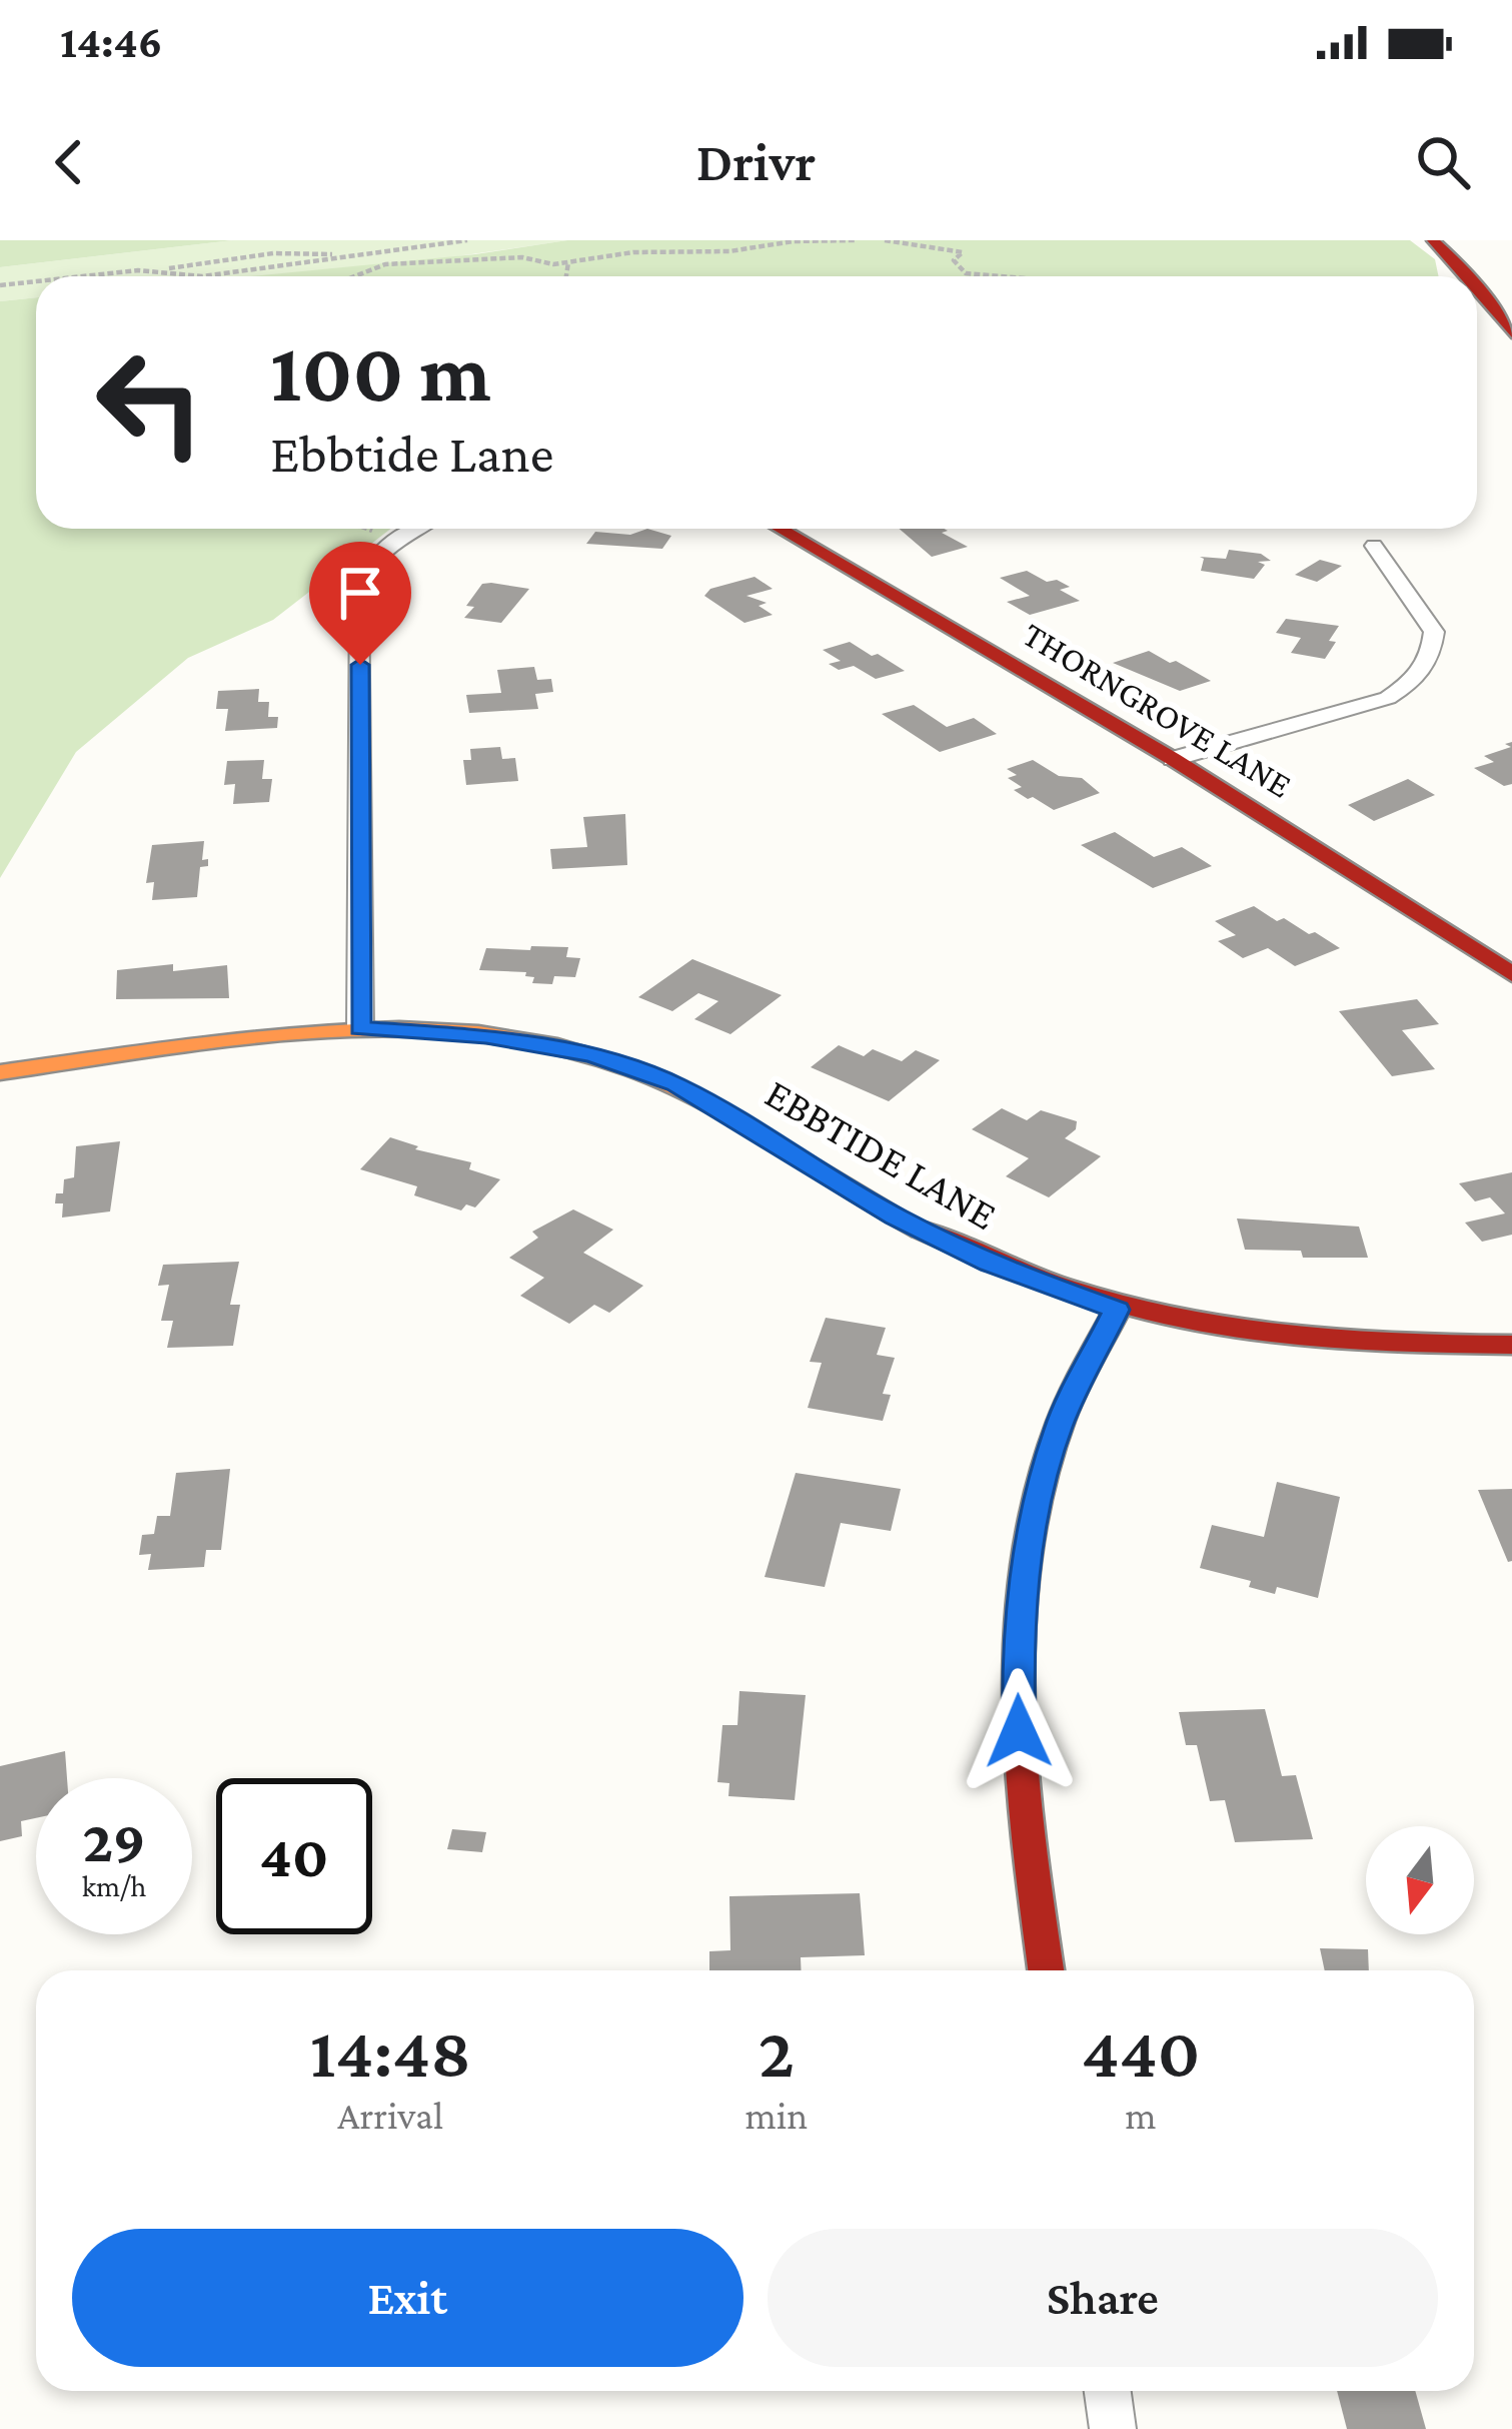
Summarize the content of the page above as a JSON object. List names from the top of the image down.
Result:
{
  "streets": {
    "street": ["THORNGROVE LANE", "EBBTIDE LANE"]
  },
  "north": "bottom",
  "page": {
    "status": "14:46",
    "header": "Drivr",
    "turn": ["100 m", "Ebbtide Lane"],
    "speed": "29 km/h",
    "limit": "40",
    "eta": [
      "14:48",
      "Arrival",
      "2",
      "min",
      "440",
      "m"
    ],
    "buttons": ["Exit", "Share"]
  }
}
